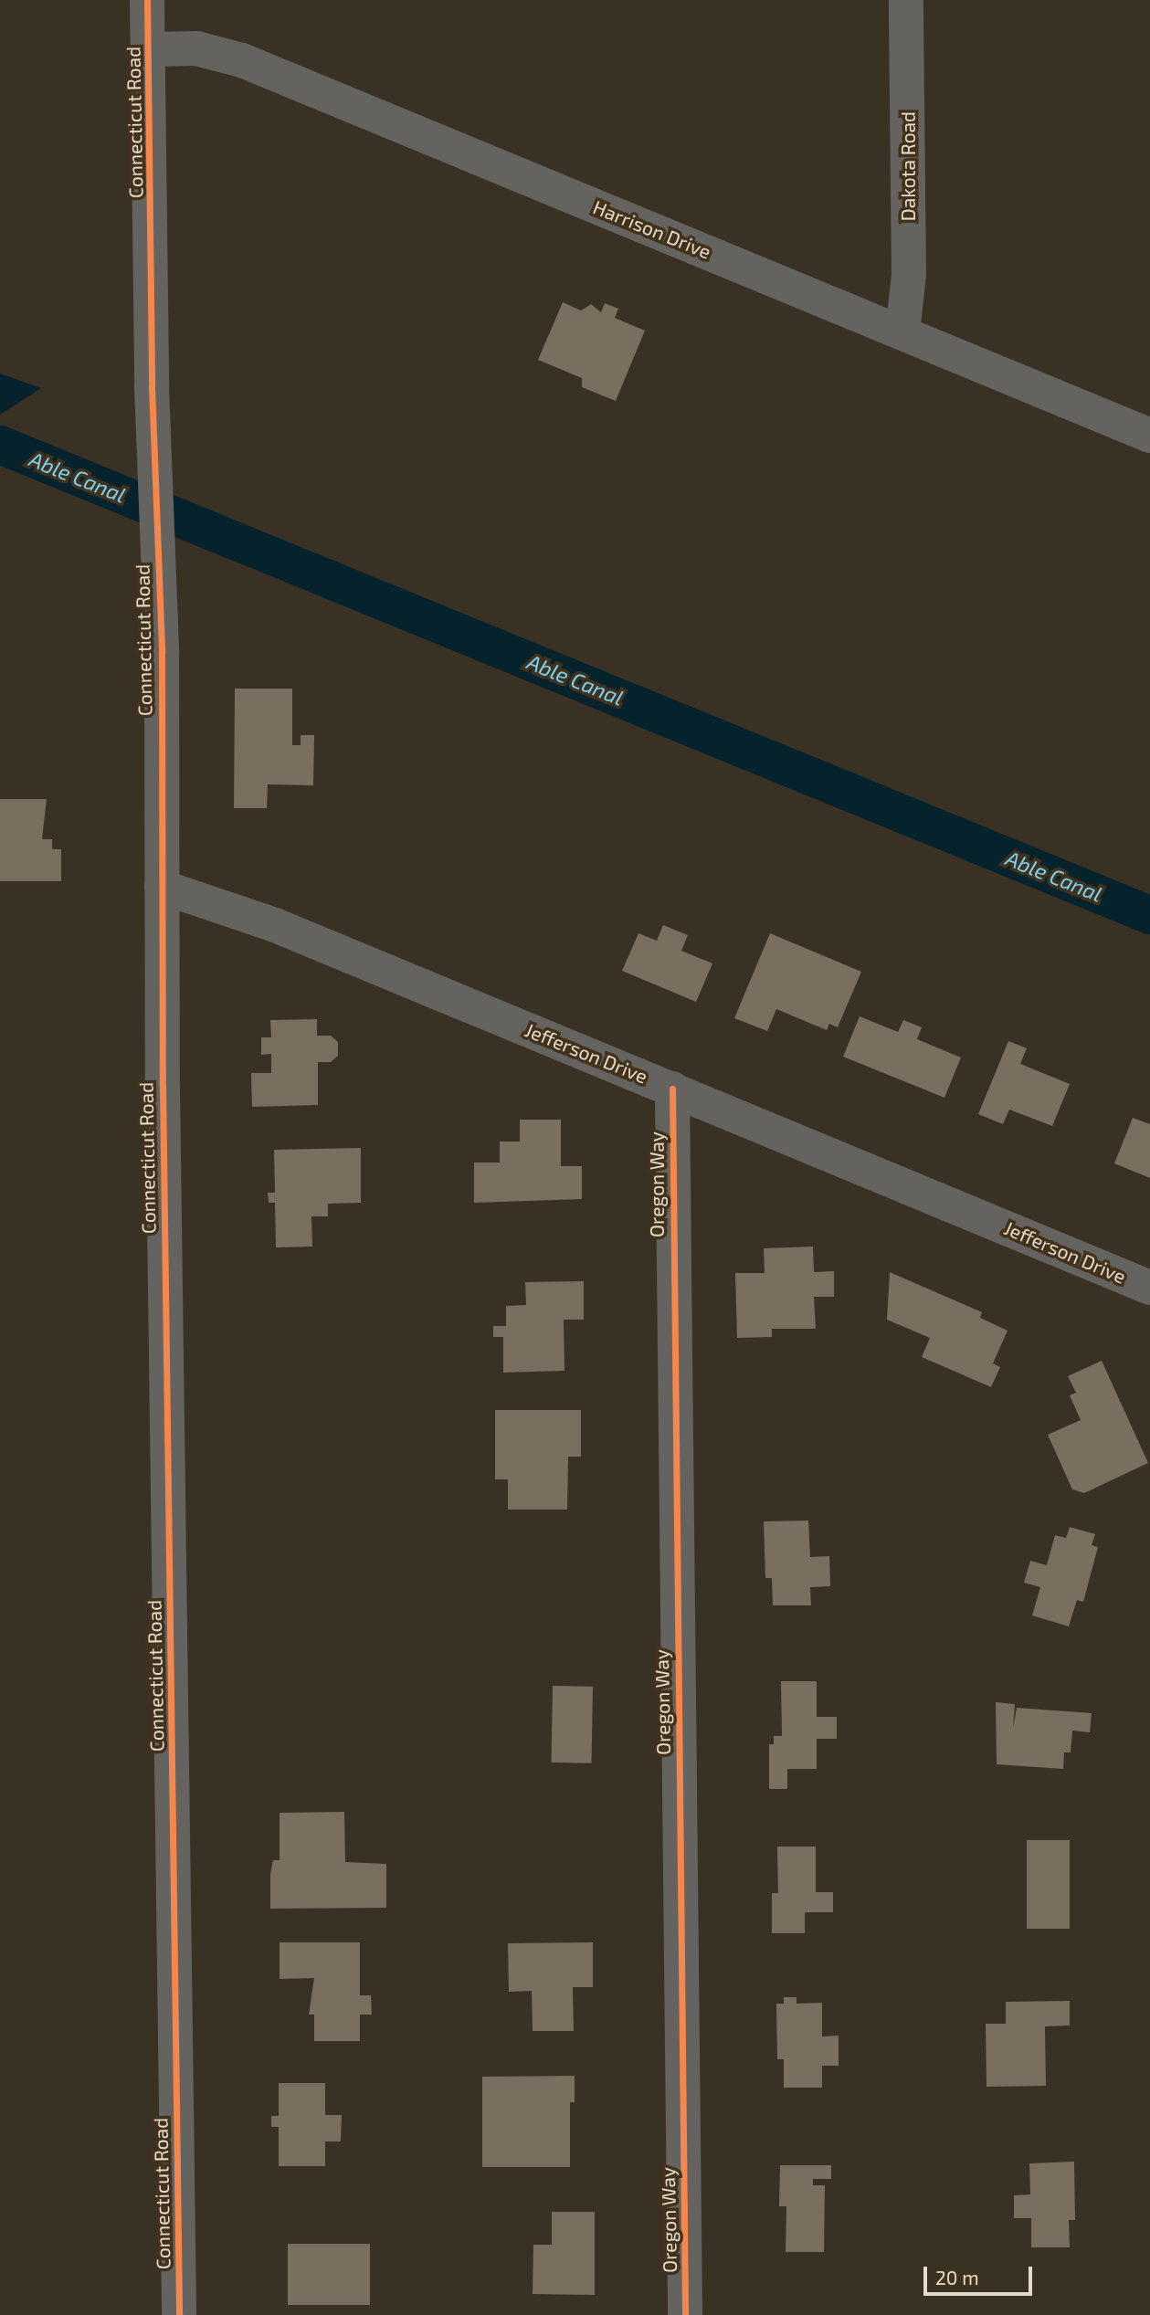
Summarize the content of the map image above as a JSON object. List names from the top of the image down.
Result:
{
  "streets": {
    "street": [
      "Connecticut Road",
      "Dakota Road",
      "Harrison Drive",
      "Jefferson Drive",
      "Oregon Way"
    ]
  },
  "crossings": [
    ["Connecticut Road", "Harrison Drive"],
    ["Connecticut Road", "Jefferson Drive"],
    ["Dakota Road", "Harrison Drive"],
    ["Jefferson Drive", "Oregon Way"]
  ],
  "water": ["Able Canal"],
  "scale_bar": "20 m"
}
